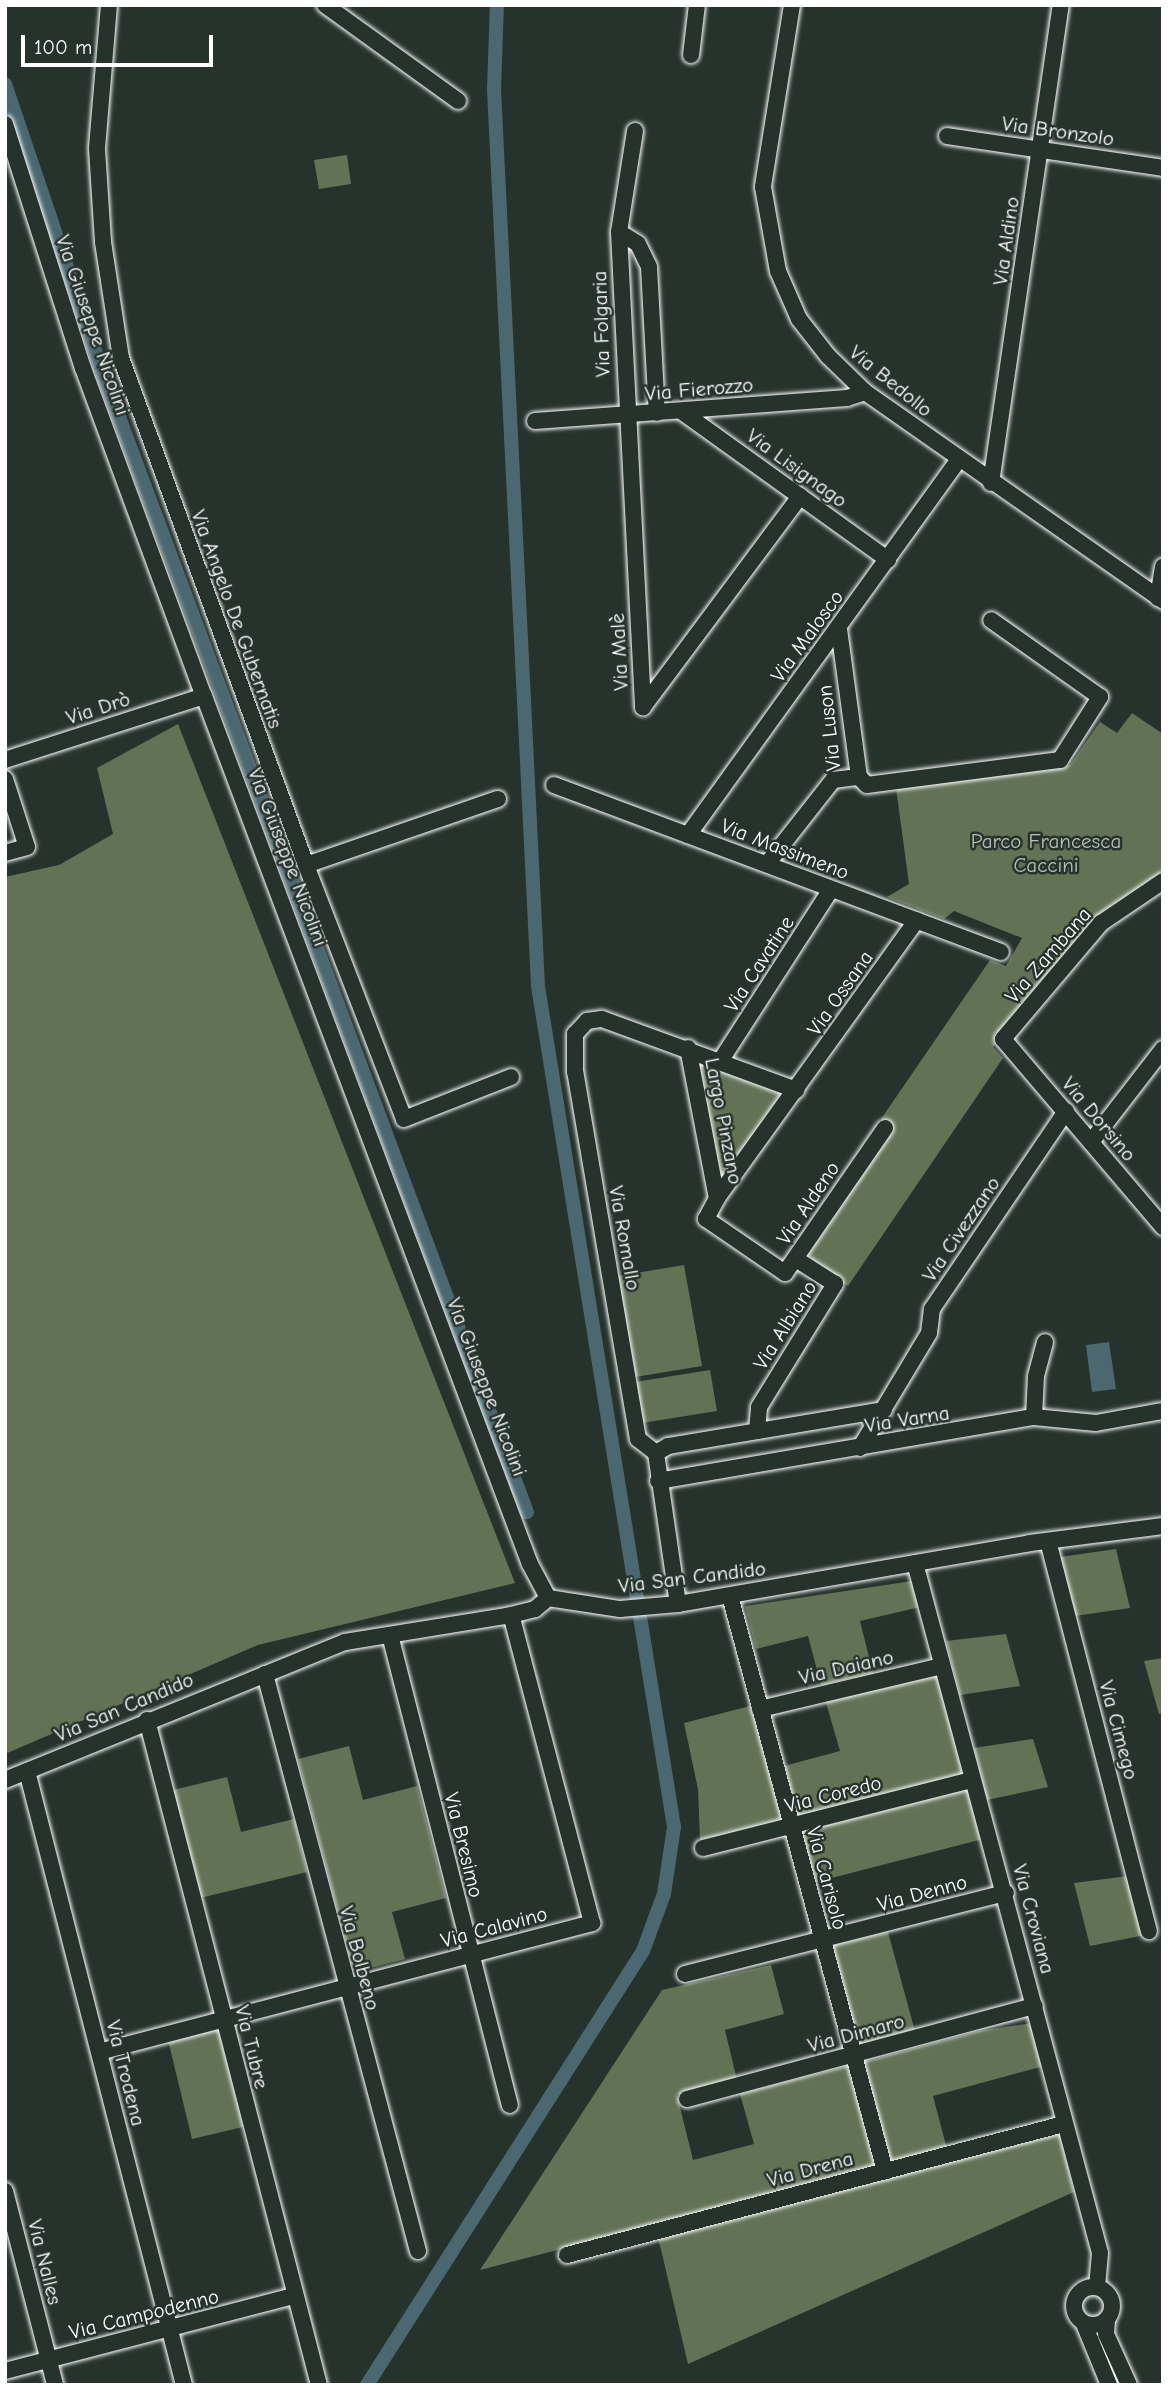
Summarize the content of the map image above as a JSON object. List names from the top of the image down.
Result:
{
  "streets": {
    "street": [
      "Via Bronzolo",
      "Via Aldino",
      "Via Folgaria",
      "Via Giuseppe Nicolini",
      "Via Bedollo",
      "Via Fierozzo",
      "Via Lisignago",
      "Via Angelo De Gubernatis",
      "Via Malosco",
      "Via Malè",
      "Via Drò",
      "Via Luson",
      "Via Massimeno",
      "Via Zambana",
      "Via Cavatine",
      "Via Ossana",
      "Via Dorsino",
      "Largo Pinzano",
      "Via Aldeno",
      "Via Civezzano",
      "Via Romallo",
      "Via Albiano",
      "Via Varna",
      "Via San Candido",
      "Via Daiano",
      "Via Cimego",
      "Via Coredo",
      "Via Bresimo",
      "Via Carisolo",
      "Via Denno",
      "Via Croviana",
      "Via Calavino",
      "Via Bolbeno",
      "Via Dimaro",
      "Via Tubre",
      "Via Trodena",
      "Via Drena",
      "Via Nalles",
      "Via Campodenno"
    ]
  },
  "crossings": [
    ["Via Bronzolo", "Via Aldino"],
    ["Via Aldino", "Via Bedollo"],
    ["Via Folgaria", "Via Fierozzo"],
    ["Via Folgaria", "Via Malè"],
    ["Via Giuseppe Nicolini", "Via Drò"],
    ["Via Giuseppe Nicolini", "Via San Candido"],
    ["Via Bedollo", "Via Fierozzo"],
    ["Via Bedollo", "Via Malosco"],
    ["Via Fierozzo", "Via Lisignago"],
    ["Via Fierozzo", "Via Malè"],
    ["Via Lisignago", "Via Malosco"],
    ["Via Lisignago", "Via Malè"],
    ["Via Malosco", "Via Luson"],
    ["Via Malosco", "Via Massimeno"],
    ["Via Luson", "Via Massimeno"],
    ["Via Massimeno", "Via Cavatine"],
    ["Via Massimeno", "Via Ossana"],
    ["Via Zambana", "Via Dorsino"],
    ["Via Ossana", "Largo Pinzano"],
    ["Via Dorsino", "Via Civezzano"],
    ["Largo Pinzano", "Via Aldeno"],
    ["Largo Pinzano", "Via Romallo"],
    ["Via Aldeno", "Via Albiano"],
    ["Via Civezzano", "Via Varna"],
    ["Via San Candido", "Via Cimego"],
    ["Via San Candido", "Via Bresimo"],
    ["Via San Candido", "Via Carisolo"],
    ["Via San Candido", "Via Croviana"],
    ["Via San Candido", "Via Calavino"],
    ["Via San Candido", "Via Bolbeno"],
    ["Via San Candido", "Via Tubre"],
    ["Via San Candido", "Via Trodena"],
    ["Via Daiano", "Via Carisolo"],
    ["Via Daiano", "Via Croviana"],
    ["Via Coredo", "Via Carisolo"],
    ["Via Coredo", "Via Croviana"],
    ["Via Bresimo", "Via Calavino"],
    ["Via Carisolo", "Via Denno"],
    ["Via Carisolo", "Via Dimaro"],
    ["Via Carisolo", "Via Drena"],
    ["Via Denno", "Via Croviana"],
    ["Via Croviana", "Via Dimaro"],
    ["Via Croviana", "Via Drena"],
    ["Via Calavino", "Via Bolbeno"],
    ["Via Calavino", "Via Tubre"],
    ["Via Calavino", "Via Trodena"],
    ["Via Tubre", "Via Campodenno"],
    ["Via Trodena", "Via Campodenno"],
    ["Via Nalles", "Via Campodenno"]
  ],
  "parks": ["Parco Francesca Caccini"],
  "scale_bar": "100 m"
}
